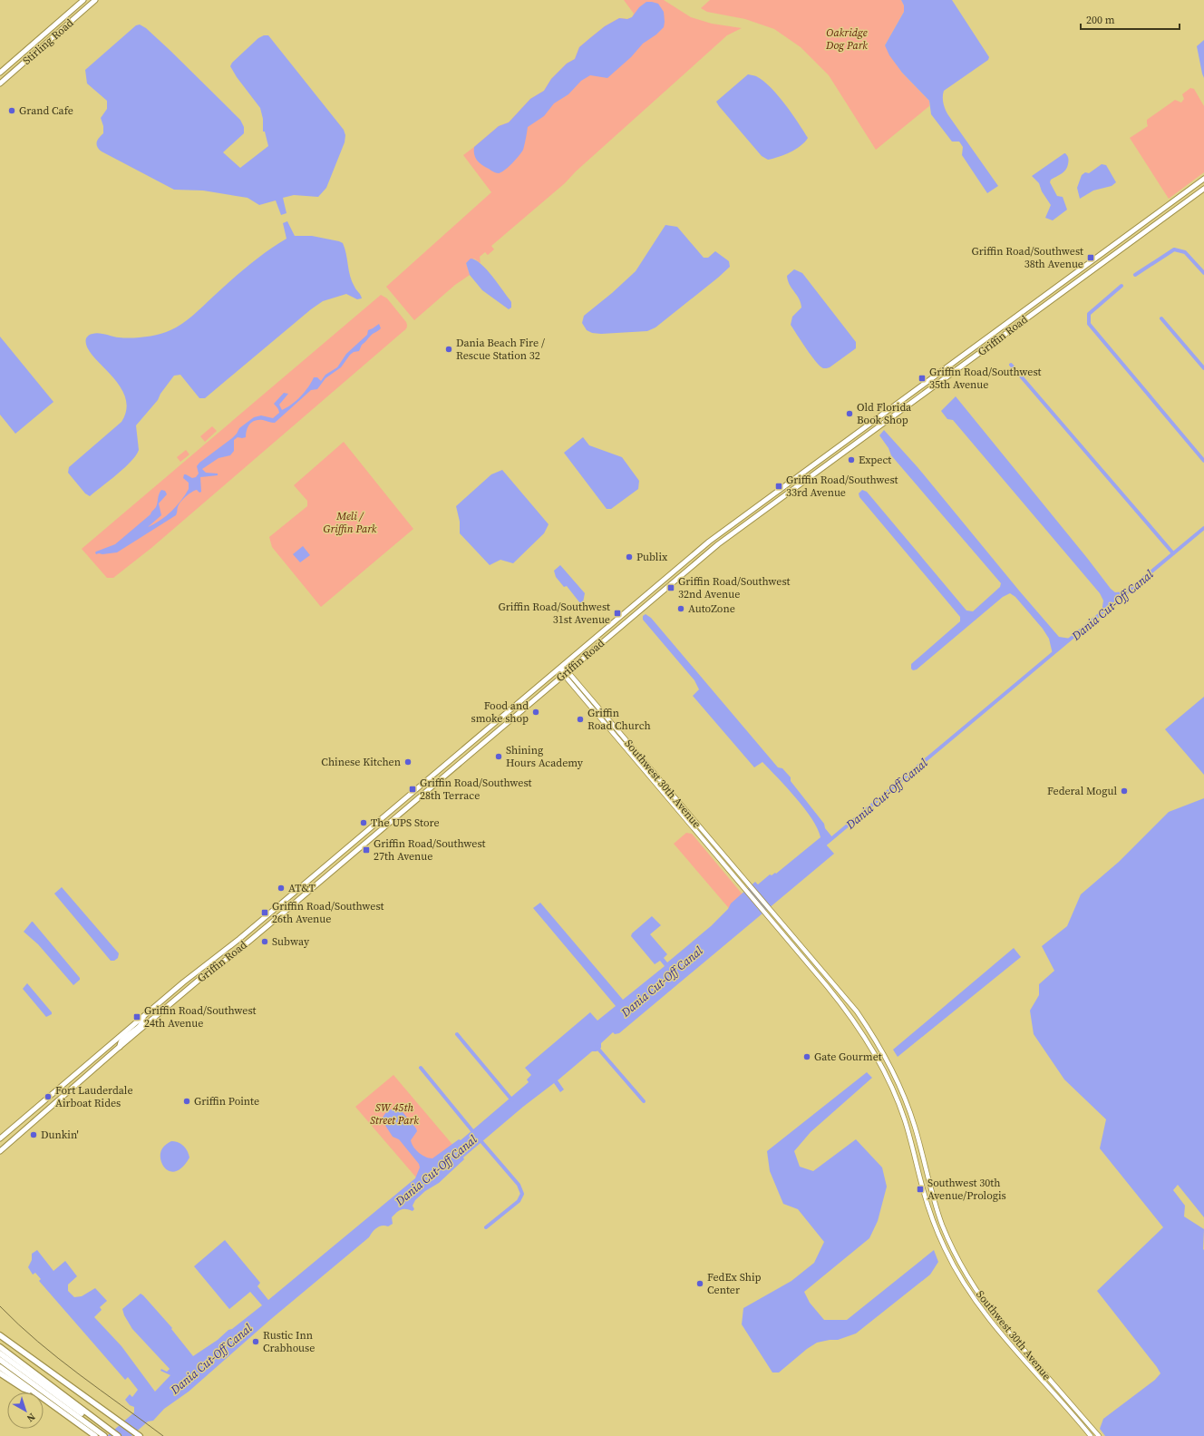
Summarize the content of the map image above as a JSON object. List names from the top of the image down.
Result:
{
  "streets": {
    "main road": ["Stirling Road", "Griffin Road", "Southwest 30th Avenue"]
  },
  "crossings": [
    ["Griffin Road", "Southwest 30th Avenue"]
  ],
  "water": ["Dania Cut-Off Canal"],
  "parks": ["Oakridge Dog Park", "Meli / Griffin Park", "SW 45th Street Park"],
  "places": {
    "other": [
      "Grand Cafe",
      "Dania Beach Fire / Rescue Station 32",
      "Old Florida Book Shop",
      "Expect",
      "Publix",
      "AutoZone",
      "Food and smoke shop",
      "Griffin Road Church",
      "Shining Hours Academy",
      "Chinese Kitchen",
      "Federal Mogul",
      "The UPS Store",
      "AT&T",
      "Subway",
      "Gate Gourmet",
      "Fort Lauderdale Airboat Rides",
      "Griffin Pointe",
      "Dunkin'",
      "FedEx Ship Center",
      "Rustic Inn Crabhouse"
    ],
    "transit": [
      "Griffin Road/Southwest 38th Avenue",
      "Griffin Road/Southwest 35th Avenue",
      "Griffin Road/Southwest 33rd Avenue",
      "Griffin Road/Southwest 32nd Avenue",
      "Griffin Road/Southwest 31st Avenue",
      "Griffin Road/Southwest 28th Terrace",
      "Griffin Road/Southwest 27th Avenue",
      "Griffin Road/Southwest 26th Avenue",
      "Griffin Road/Southwest 24th Avenue",
      "Southwest 30th Avenue/Prologis"
    ]
  },
  "scale_bar": "200 m",
  "north": "bottom right"
}
